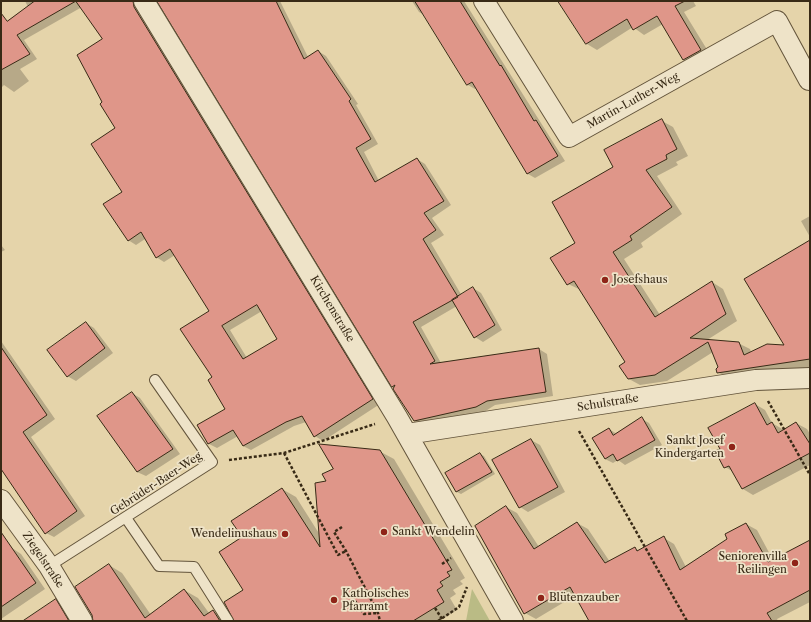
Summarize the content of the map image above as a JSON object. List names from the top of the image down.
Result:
{
  "streets": {
    "street": [
      "Martin-Luther-Weg",
      "Kirchenstraße",
      "Schulstraße",
      "Ziegelstraße"
    ],
    "lane": ["Gebrüder-Baer-Weg"]
  },
  "crossings": [
    ["Kirchenstraße", "Schulstraße"],
    ["Gebrüder-Baer-Weg", "Ziegelstraße"]
  ],
  "places": [
    "Josefshaus",
    "Sankt Josef Kindergarten",
    "Sankt Wendelin",
    "Wendelinushaus",
    "Seniorenvilla Reilingen",
    "Blütenzauber",
    "Katholisches Pfarramt"
  ]
}
